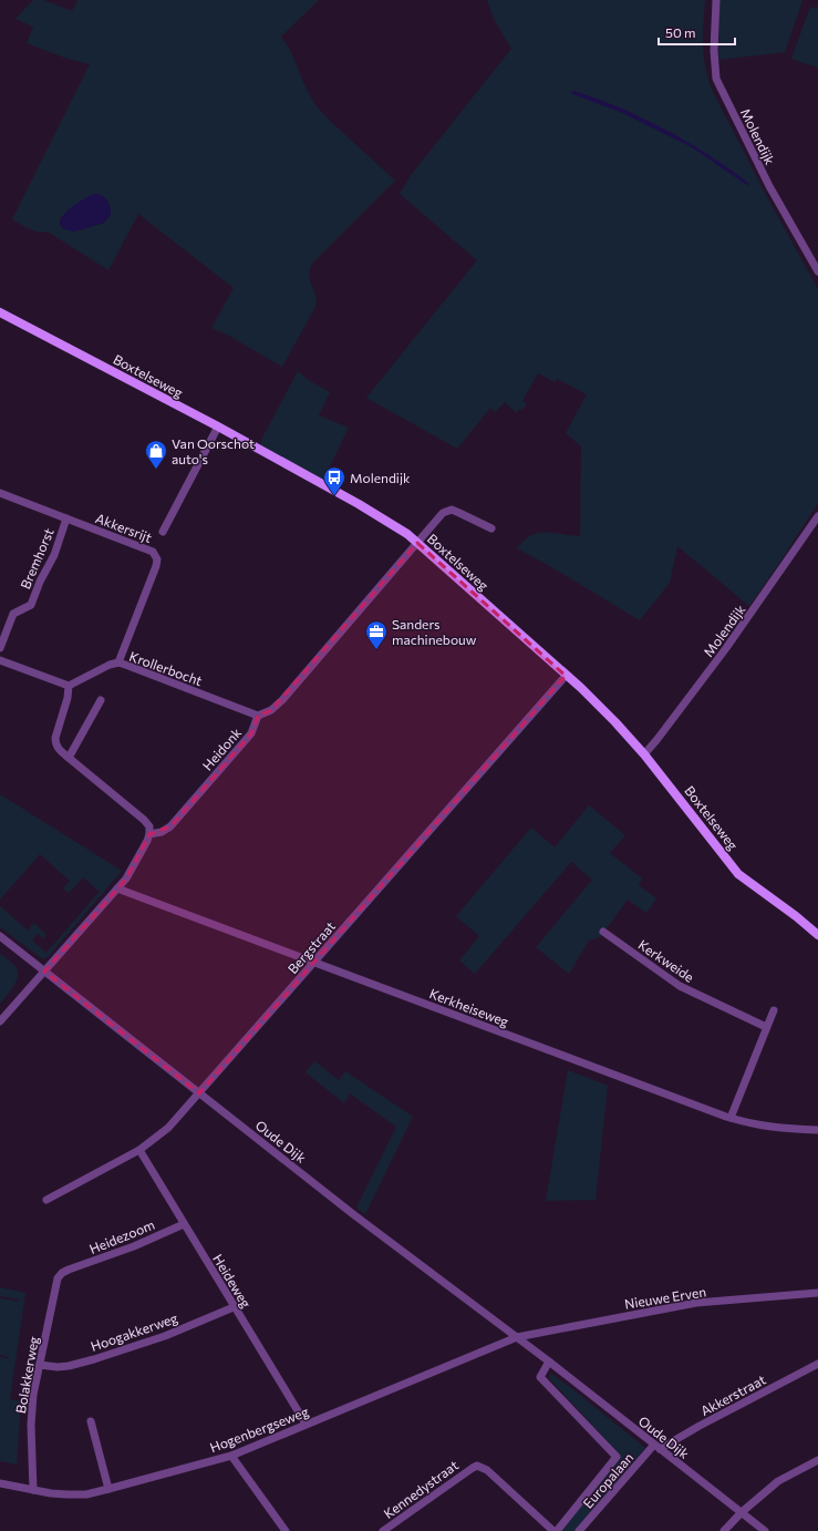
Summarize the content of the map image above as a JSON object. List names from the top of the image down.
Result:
{
  "streets": {
    "street": [
      "Molendijk",
      "Boxtelseweg",
      "Akkersrijt",
      "Bremhorst",
      "Krollerbocht",
      "Heidonk",
      "Bergstraat",
      "Kerkweide",
      "Kerkheiseweg",
      "Oude Dijk",
      "Heidezoom",
      "Heideweg",
      "Nieuwe Erven",
      "Hoogakkerweg",
      "Bolakkerweg",
      "Akkerstraat",
      "Hogenbergseweg",
      "Europalaan",
      "Kennedystraat"
    ]
  },
  "crossings": [
    ["Molendijk", "Boxtelseweg"],
    ["Boxtelseweg", "Bergstraat"],
    ["Akkersrijt", "Bremhorst"],
    ["Akkersrijt", "Krollerbocht"],
    ["Krollerbocht", "Heidonk"],
    ["Bergstraat", "Kerkheiseweg"],
    ["Bergstraat", "Oude Dijk"],
    ["Bergstraat", "Heideweg"],
    ["Oude Dijk", "Nieuwe Erven"],
    ["Oude Dijk", "Akkerstraat"],
    ["Oude Dijk", "Hogenbergseweg"],
    ["Oude Dijk", "Europalaan"],
    ["Heidezoom", "Heideweg"],
    ["Heidezoom", "Bolakkerweg"],
    ["Heideweg", "Hoogakkerweg"],
    ["Heideweg", "Hogenbergseweg"],
    ["Nieuwe Erven", "Hogenbergseweg"],
    ["Hoogakkerweg", "Bolakkerweg"],
    ["Bolakkerweg", "Hogenbergseweg"],
    ["Akkerstraat", "Europalaan"],
    ["Europalaan", "Kennedystraat"]
  ],
  "places": {
    "shop": ["Van Oorschot auto's"],
    "bus stop": ["Molendijk"],
    "office": ["Sanders machinebouw"]
  },
  "scale_bar": "50 m"
}
